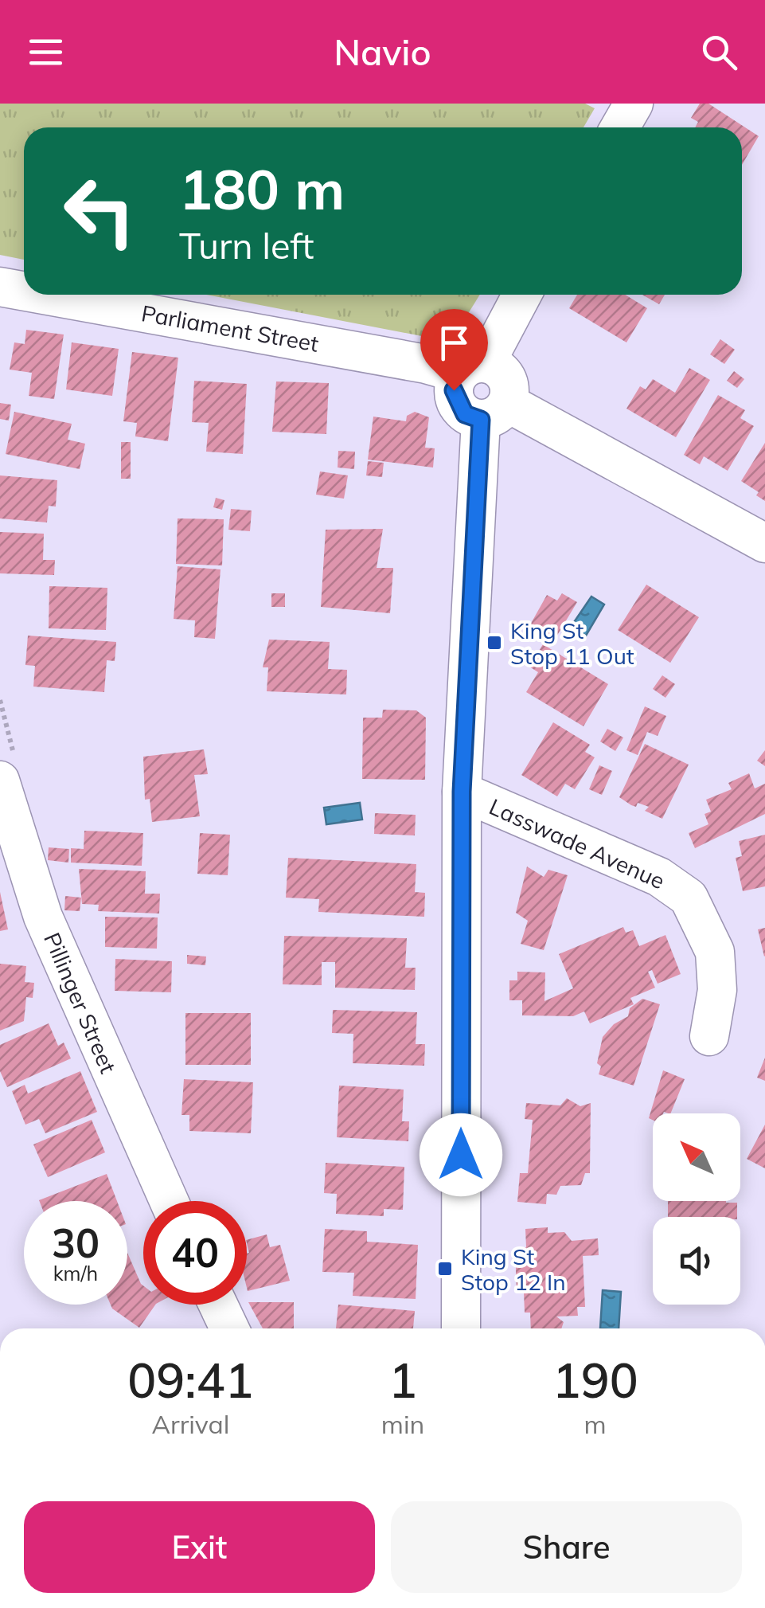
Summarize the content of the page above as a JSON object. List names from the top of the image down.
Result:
{
  "streets": {
    "street": ["Parliament Street", "Lasswade Avenue", "Pillinger Street"]
  },
  "places": {
    "transit": ["King St Stop 11 Out", "King St Stop 12 In"]
  },
  "north": "top left",
  "page": {
    "header": "Navio",
    "turn": ["180 m", "Turn left"],
    "speed": "30 km/h",
    "limit": "40",
    "eta": [
      "09:41",
      "Arrival",
      "1",
      "min",
      "190",
      "m"
    ],
    "buttons": ["Exit", "Share"]
  }
}
